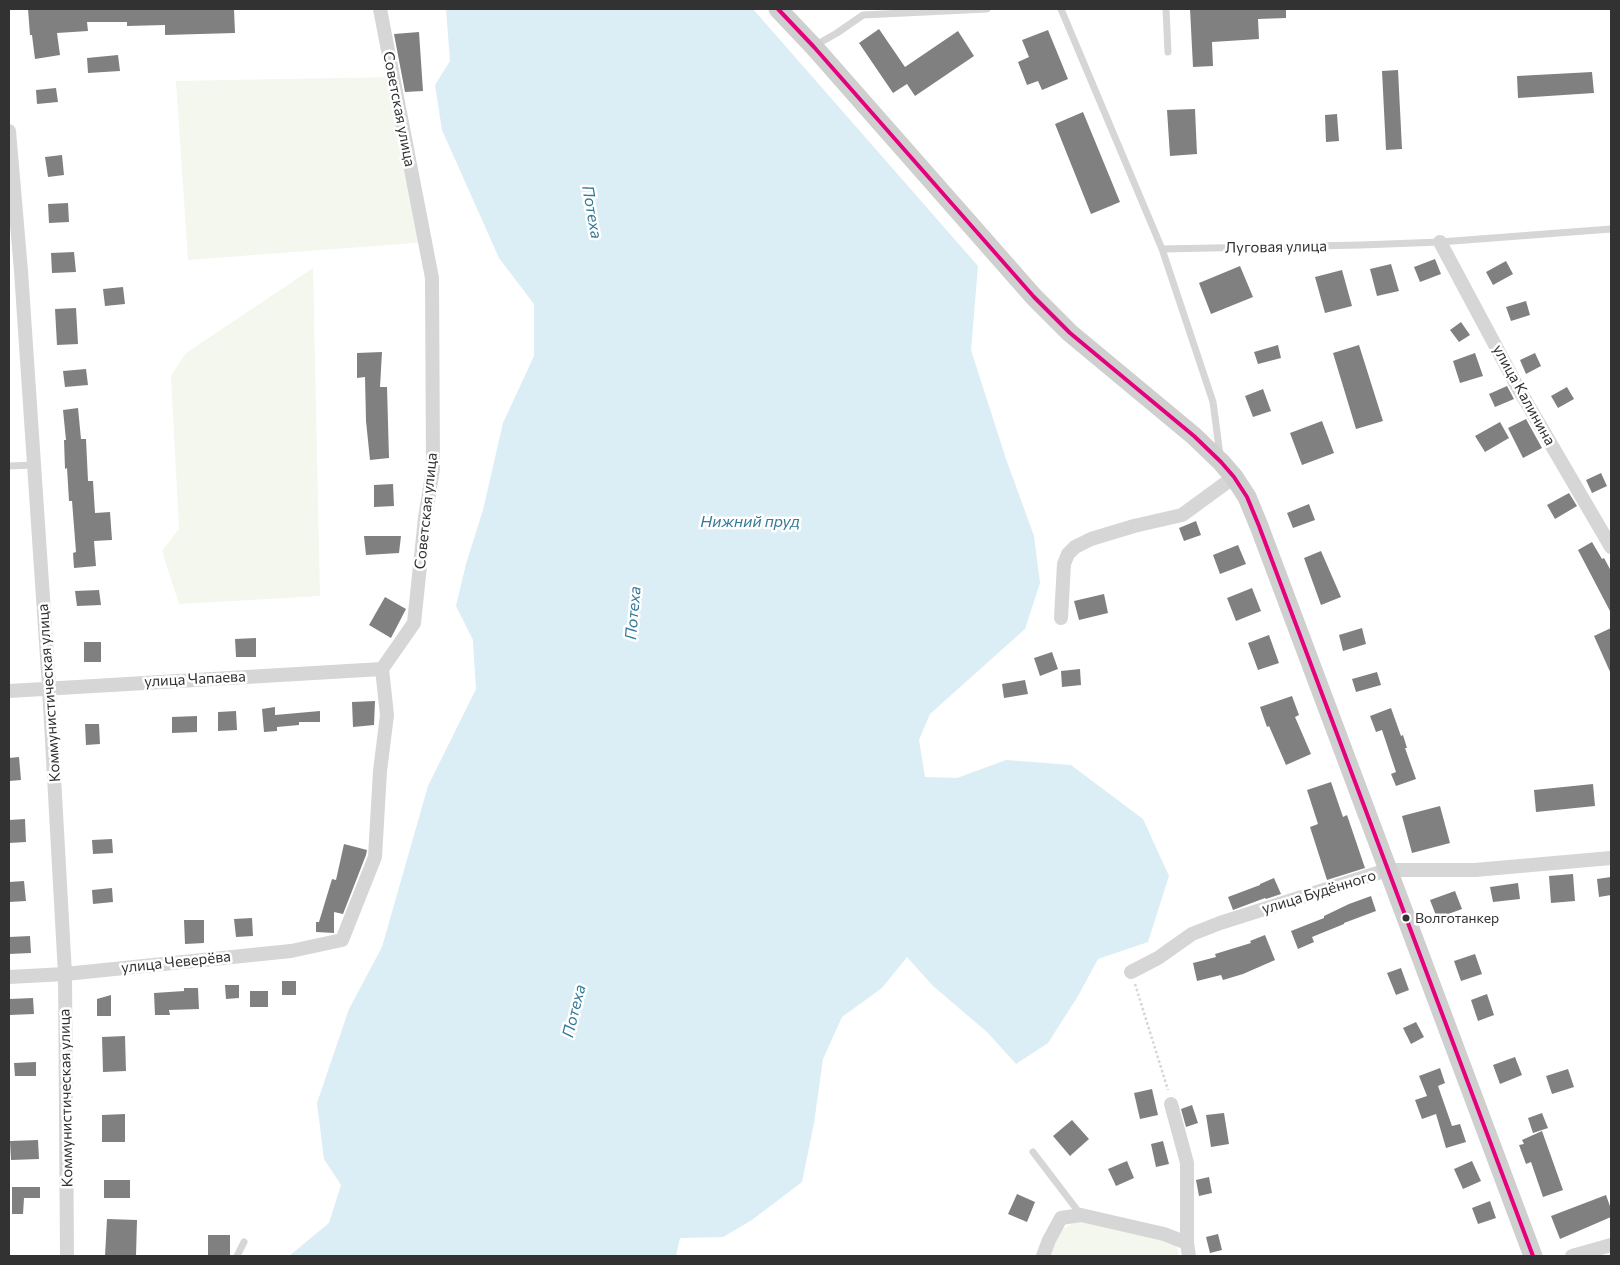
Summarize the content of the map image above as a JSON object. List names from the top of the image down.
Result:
{
  "streets": {
    "street": [
      "Советская улица",
      "улица Калинина",
      "улица Чапаева",
      "Коммунистическая улица",
      "улица Будённого",
      "улица Чеверёва"
    ],
    "lane": ["Луговая улица"]
  },
  "crossings": [
    ["Советская улица", "улица Чапаева"],
    ["Советская улица", "улица Чеверёва"],
    ["Луговая улица", "улица Калинина"],
    ["улица Чапаева", "Коммунистическая улица"],
    ["улица Чапаева", "улица Чеверёва"],
    ["Коммунистическая улица", "улица Чеверёва"]
  ],
  "water": ["Потеха", "Нижний пруд"],
  "places": ["Волготанкер"]
}
